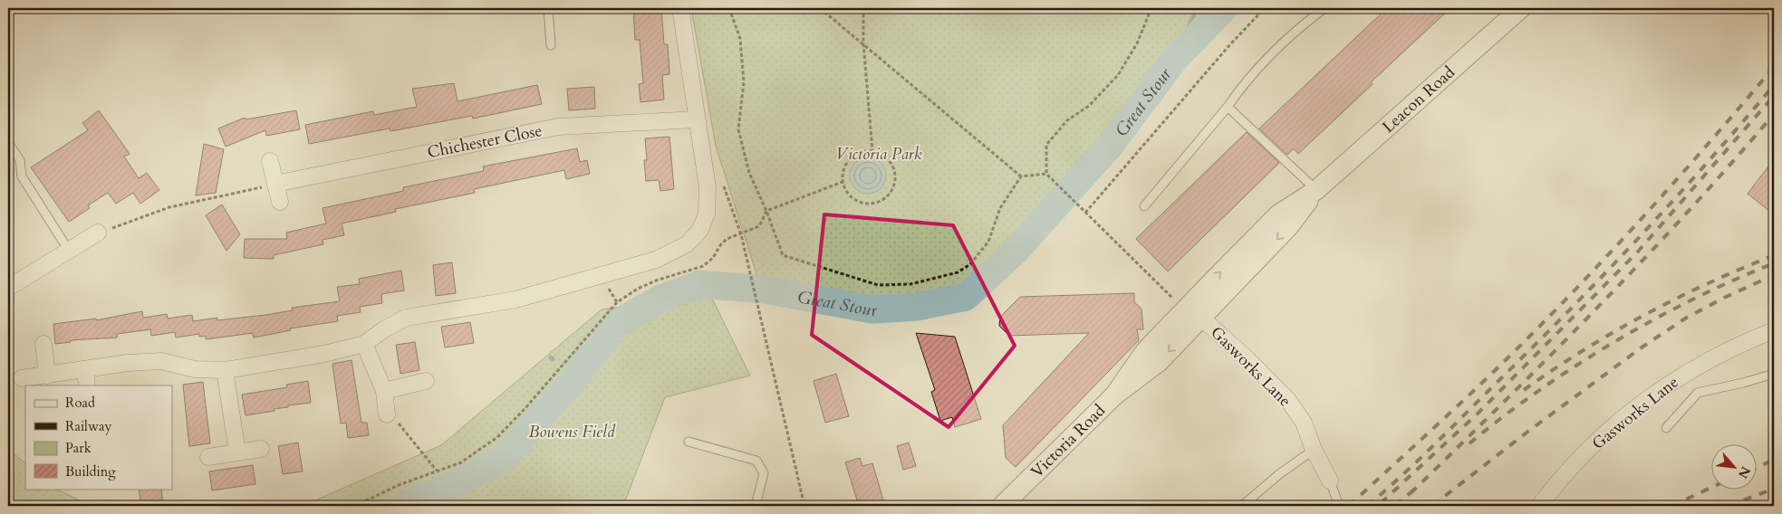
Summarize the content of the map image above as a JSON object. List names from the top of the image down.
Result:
{
  "streets": {
    "street": [
      "Leacon Road",
      "Chichester Close",
      "Gasworks Lane",
      "Victoria Road"
    ]
  },
  "crossings": [
    ["Leacon Road", "Gasworks Lane"],
    ["Leacon Road", "Victoria Road"],
    ["Gasworks Lane", "Victoria Road"]
  ],
  "water": ["Great Stour"],
  "parks": ["Victoria Park", "Bowens Field"],
  "legend": [
    "Road",
    "Railway",
    "Park",
    "Building"
  ],
  "north": "bottom right"
}
